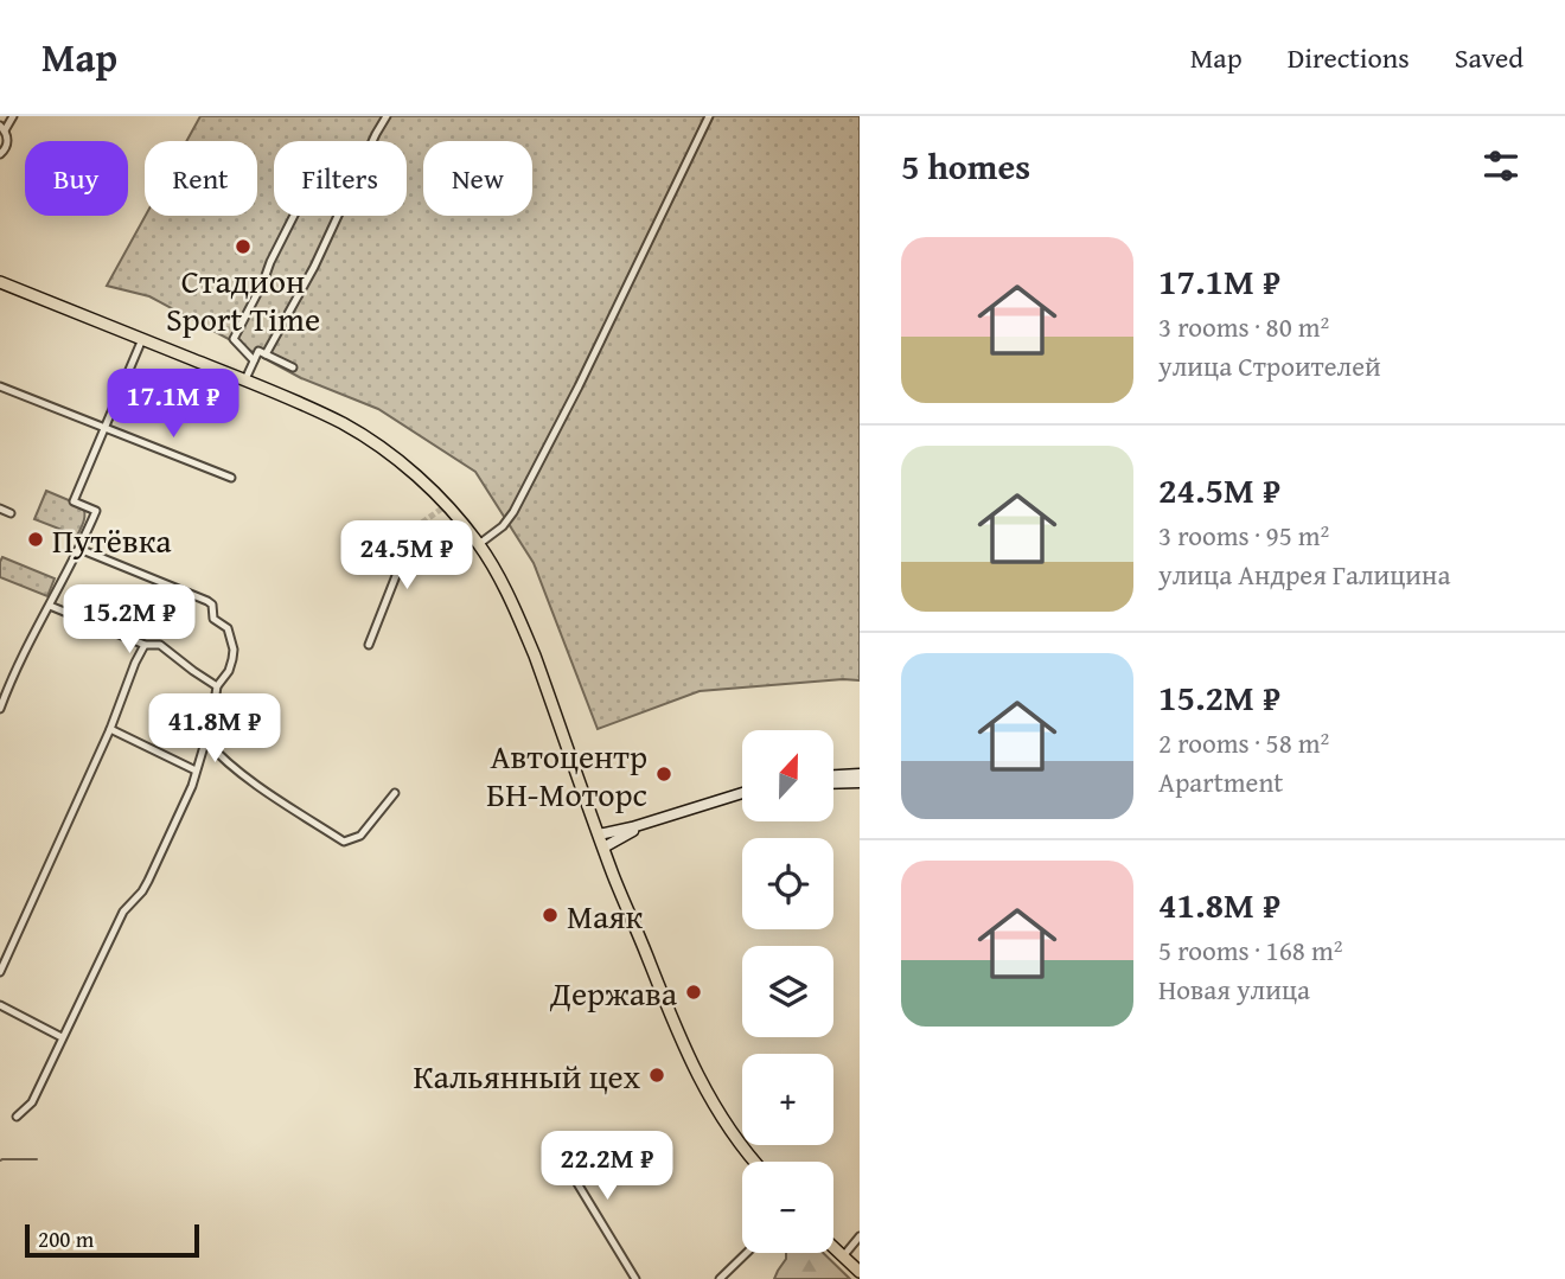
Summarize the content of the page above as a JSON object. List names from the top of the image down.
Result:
{
  "places": [
    "Стадион Sport Time",
    "Путёвка",
    "Автоцентр БН-Моторс",
    "Маяк",
    "Держава",
    "Кальянный цех"
  ],
  "scale_bar": "200 m",
  "north": "top",
  "page": {
    "header": "Map",
    "nav": ["Map", "Directions", "Saved"],
    "heading": "5 homes",
    "chip": [
      "Buy",
      "Rent",
      "Filters",
      "New"
    ],
    "list": [
      {
        "name": "17.1M ₽",
        "note": "3 rooms · 80 m² · улица Строителей"
      },
      {
        "name": "24.5M ₽",
        "note": "3 rooms · 95 m² · улица Андрея Галицина"
      },
      {
        "name": "15.2M ₽",
        "note": "2 rooms · 58 m² · Apartment"
      },
      {
        "name": "41.8M ₽",
        "note": "5 rooms · 168 m² · Новая улица"
      }
    ],
    "price": [
      "17.1M ₽",
      "24.5M ₽",
      "15.2M ₽",
      "41.8M ₽",
      "22.2M ₽"
    ],
    "map_buttons": ["+", "−"],
    "scale": "200 m"
  }
}
